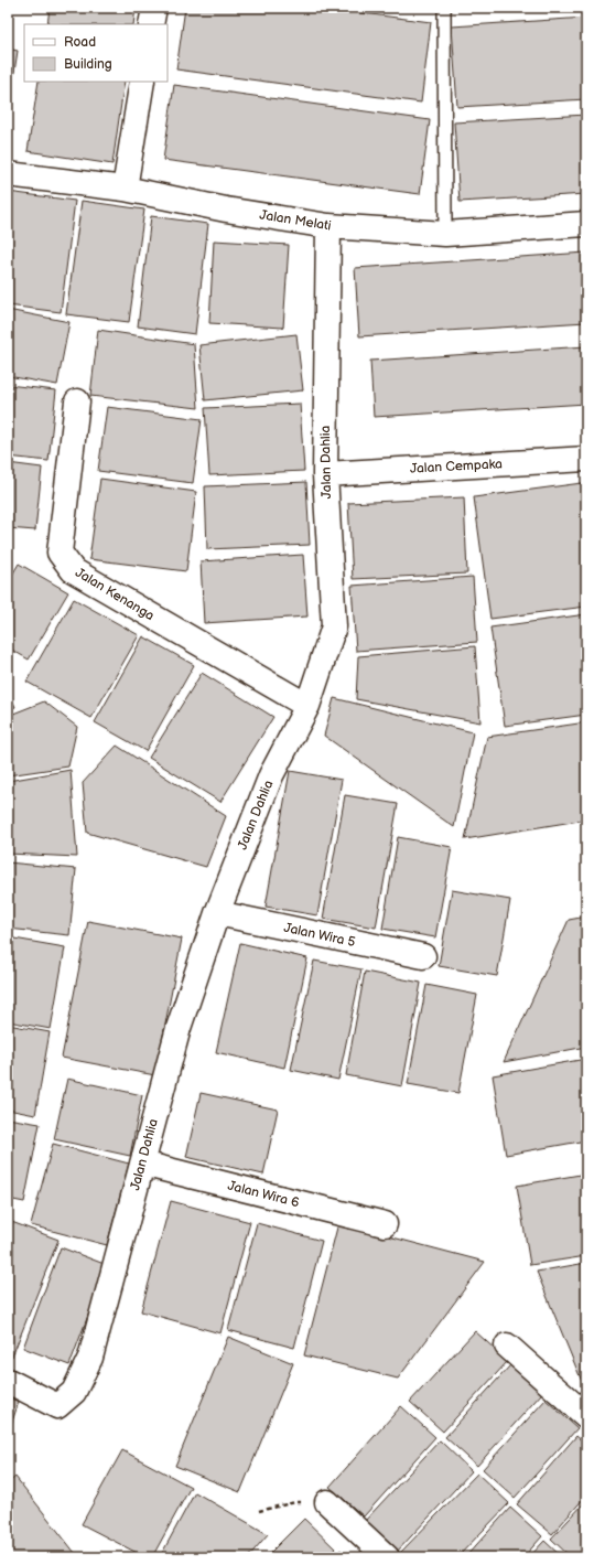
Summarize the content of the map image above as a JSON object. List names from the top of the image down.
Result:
{
  "streets": {
    "street": [
      "Jalan Melati",
      "Jalan Dahlia",
      "Jalan Cempaka",
      "Jalan Kenanga",
      "Jalan Wira 5",
      "Jalan Wira 6"
    ]
  },
  "crossings": [
    ["Jalan Melati", "Jalan Dahlia"],
    ["Jalan Dahlia", "Jalan Cempaka"],
    ["Jalan Dahlia", "Jalan Kenanga"],
    ["Jalan Dahlia", "Jalan Wira 5"],
    ["Jalan Dahlia", "Jalan Wira 6"]
  ],
  "legend": ["Road", "Building"]
}
